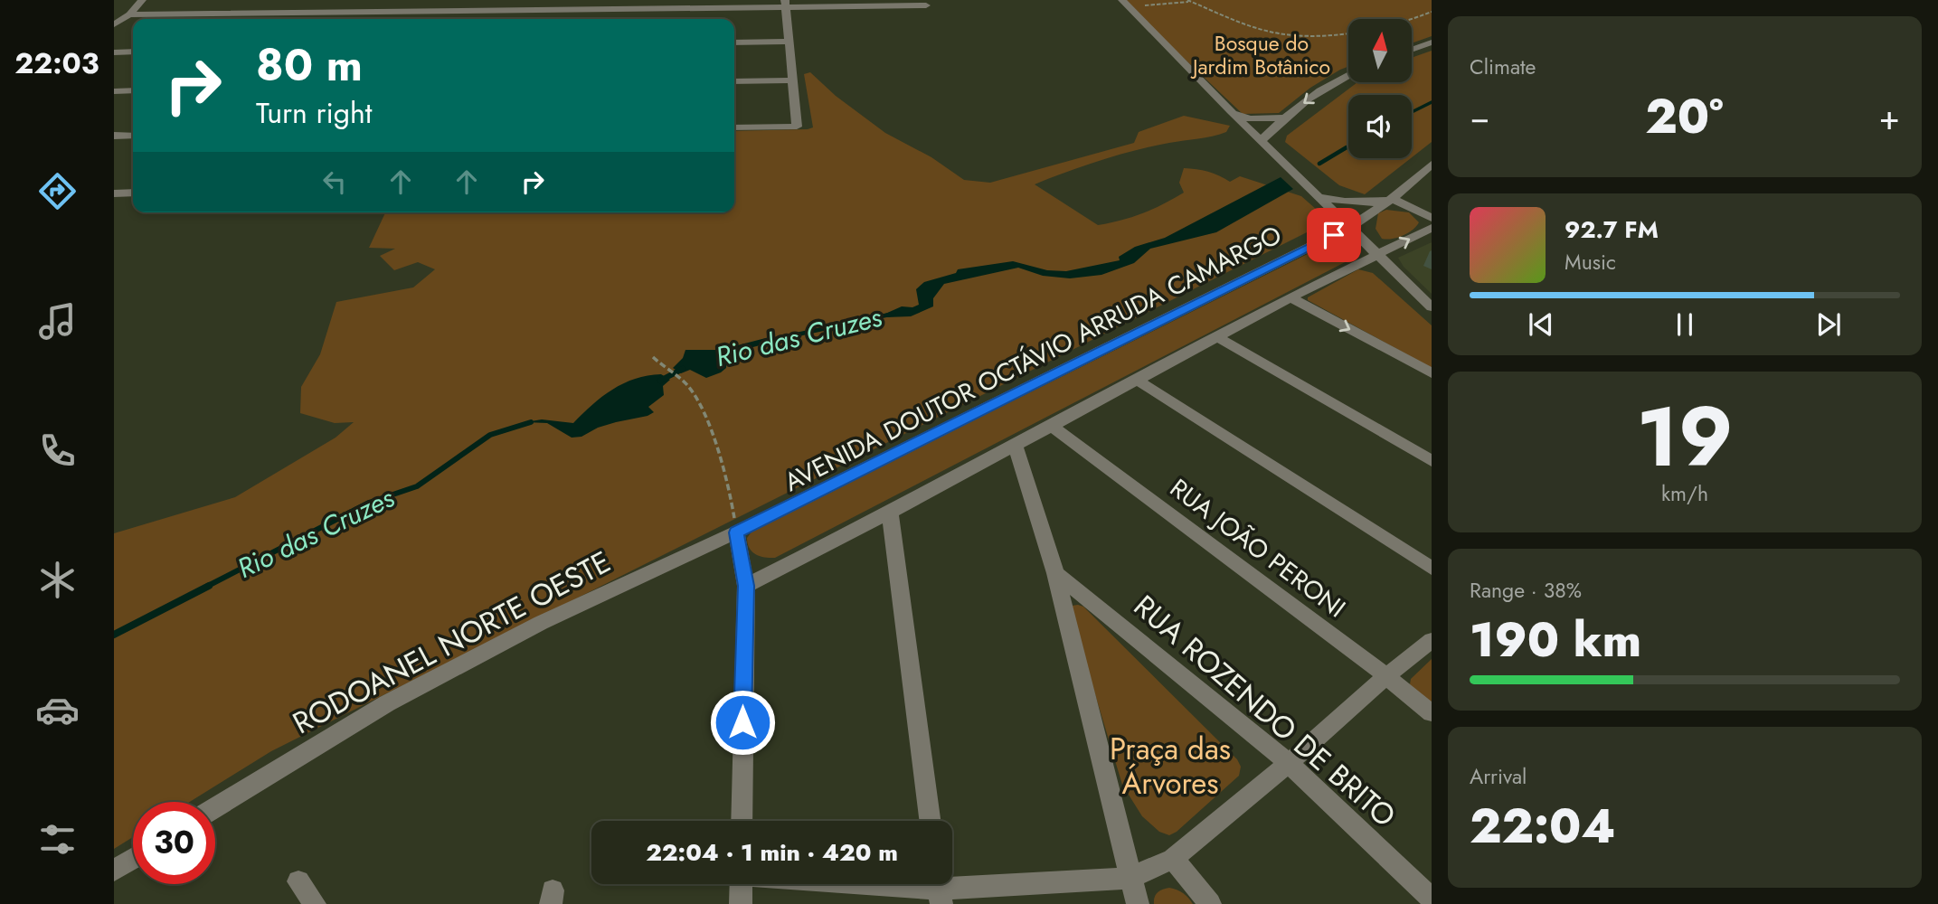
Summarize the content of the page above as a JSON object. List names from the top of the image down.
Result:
{
  "streets": {
    "street": [
      "AVENIDA DOUTOR OCTÁVIO ARRUDA CAMARGO",
      "RUA JOÃO PERONI",
      "RODOANEL NORTE OESTE",
      "RUA ROZENDO DE BRITO"
    ]
  },
  "crossings": [
    ["AVENIDA DOUTOR OCTÁVIO ARRUDA CAMARGO", "RODOANEL NORTE OESTE"]
  ],
  "water": ["Rio das Cruzes"],
  "parks": ["Bosque do Jardim Botânico", "Praça das Árvores"],
  "north": "top",
  "page": {
    "tabs": "22:03",
    "tile": [
      "Climate",
      ["19", "km/h"],
      ["Range · 38%", "190 km"],
      ["Arrival", "22:04"]
    ],
    "turn": ["80 m", "Turn right"],
    "heat": ["−", "20°", "+"],
    "song": ["92.7 FM", "Music"],
    "limit": "30",
    "trip": "22:04 · 1 min · 420 m"
  }
}
